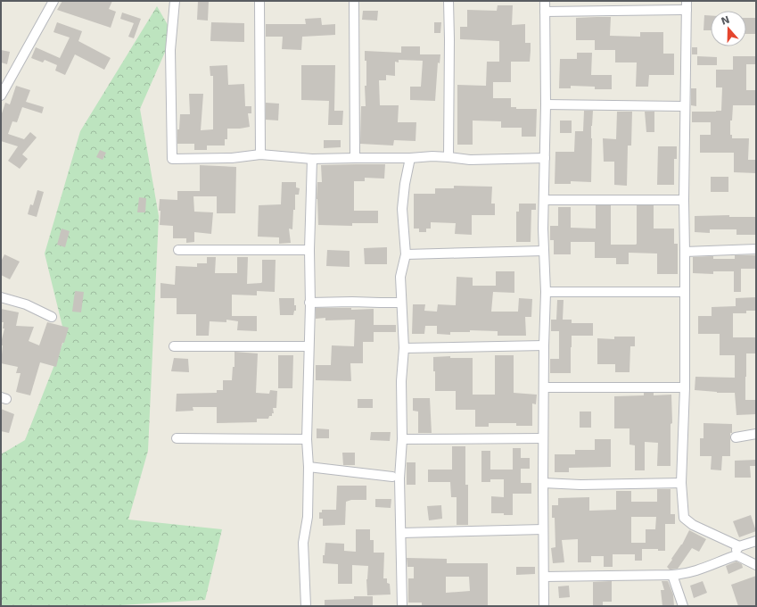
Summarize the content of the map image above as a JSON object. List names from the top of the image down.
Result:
{
  "north": "top"
}
